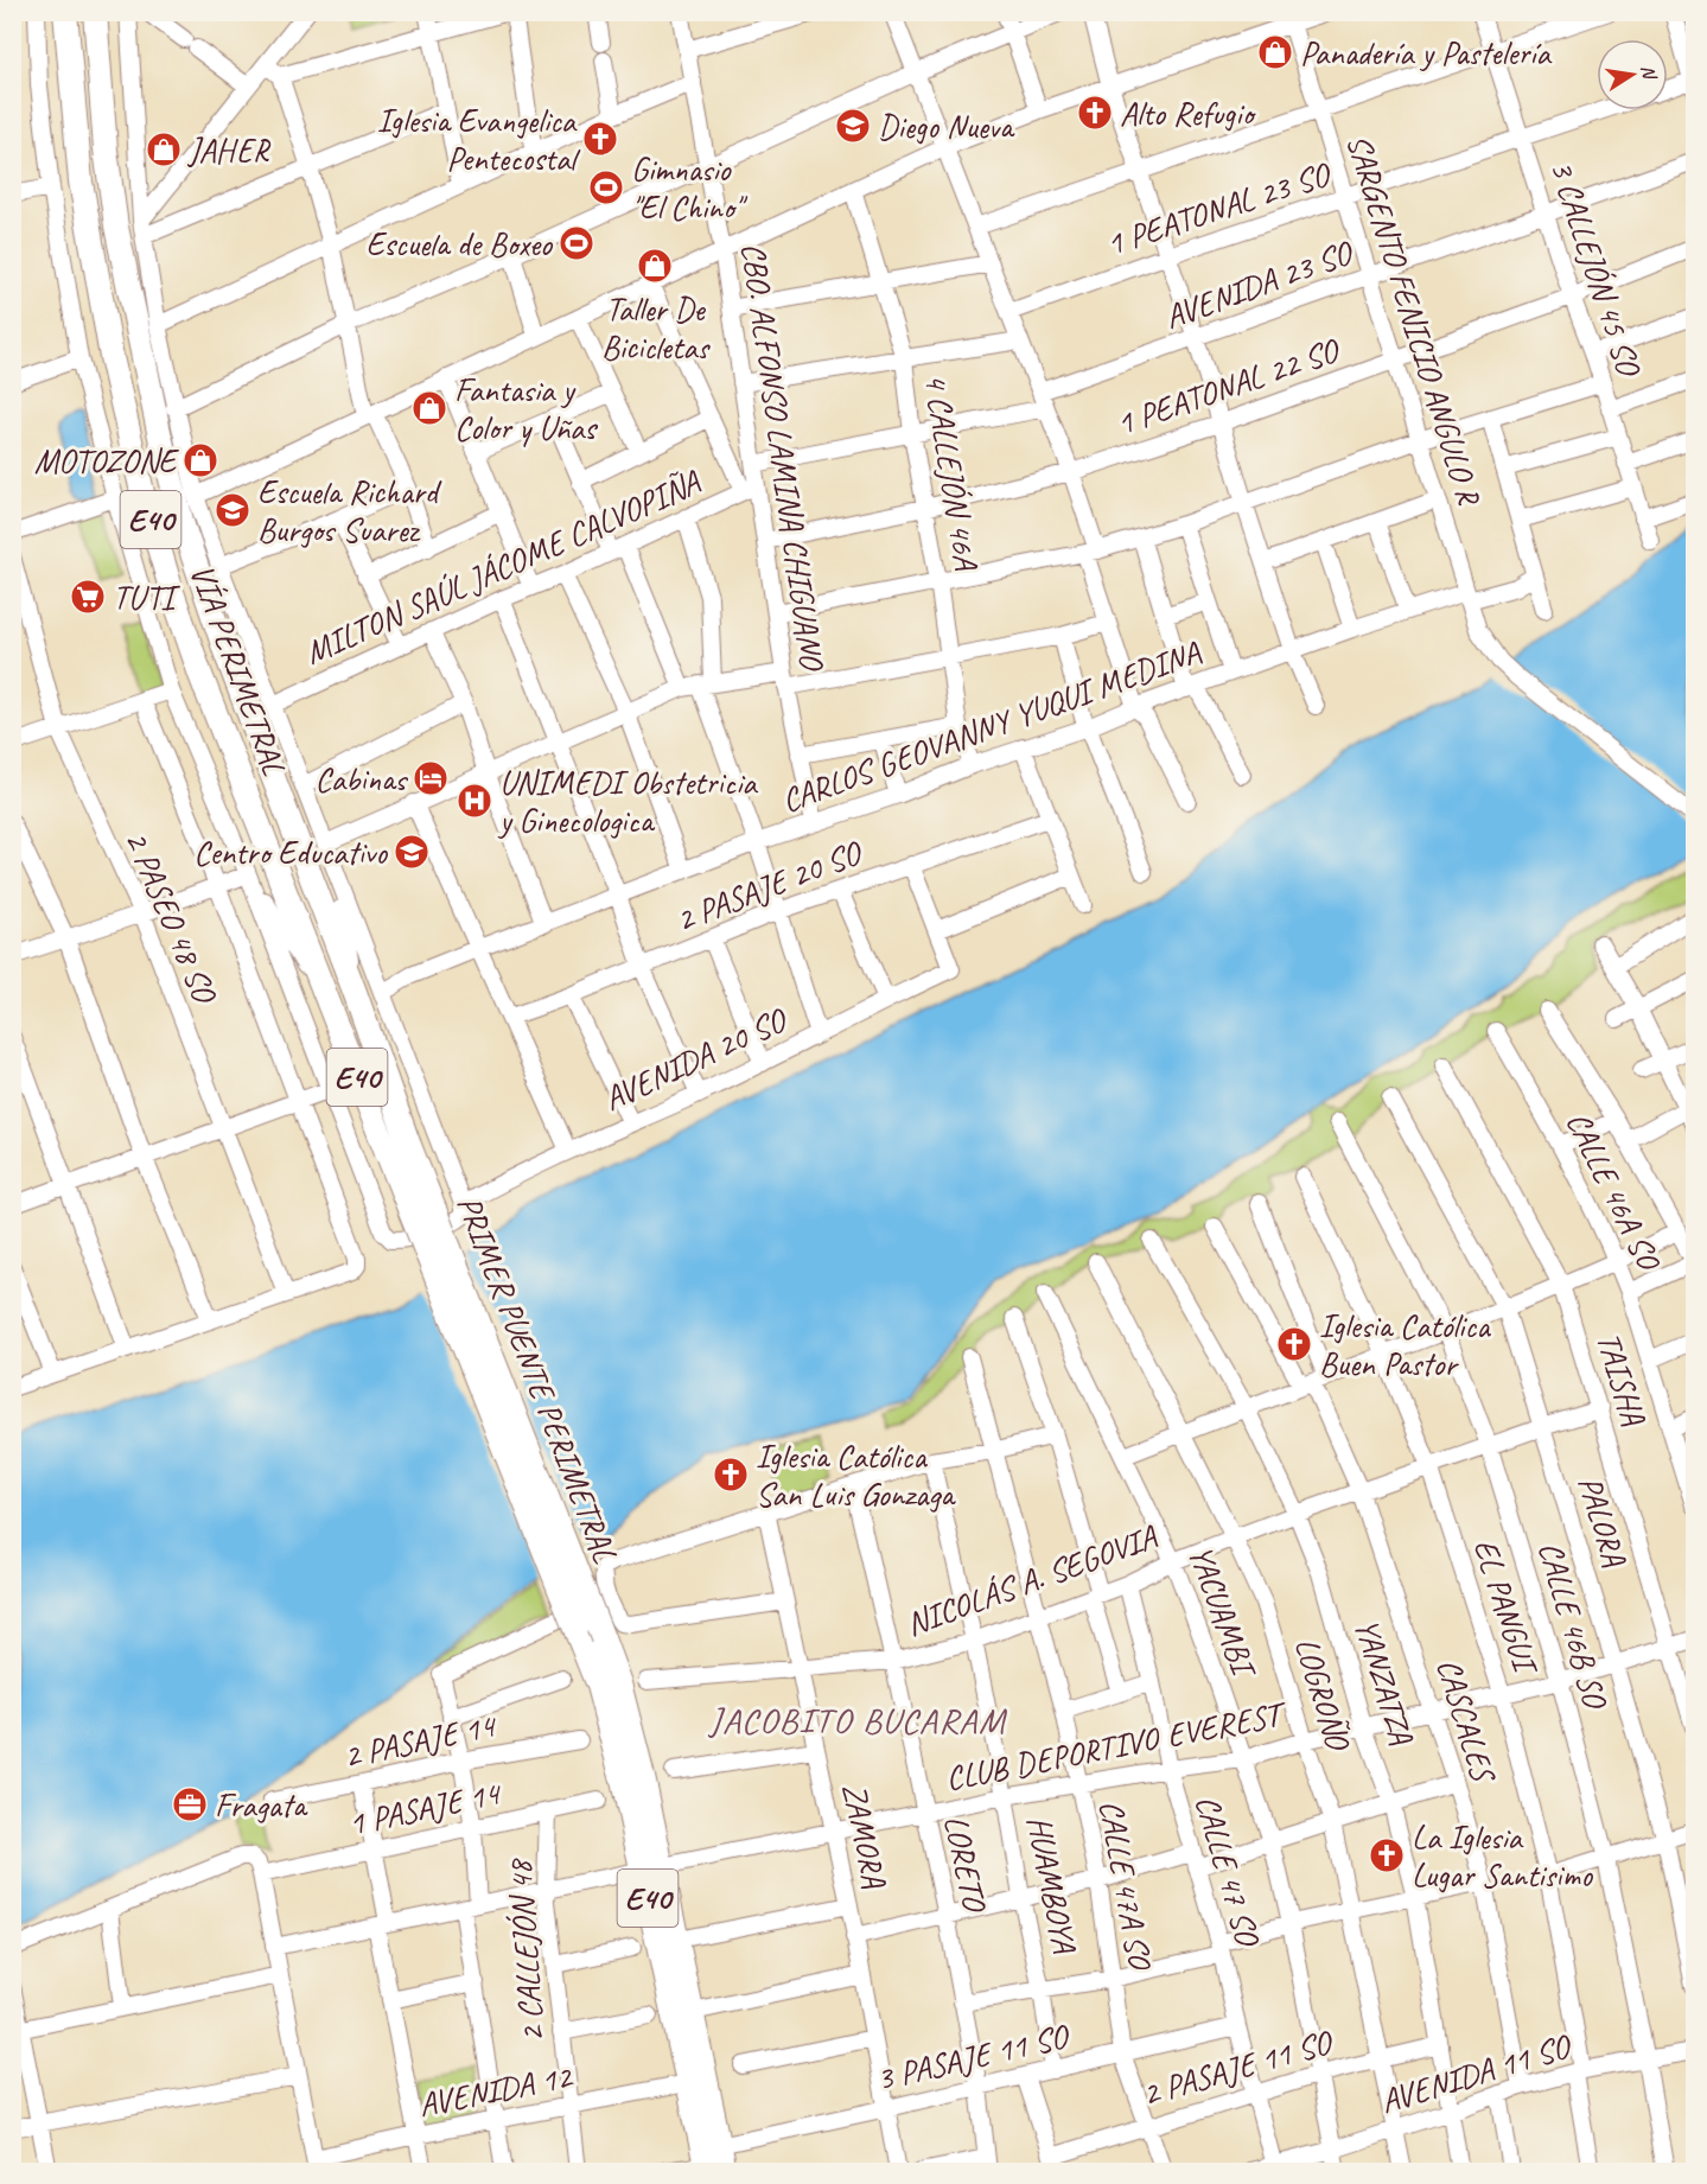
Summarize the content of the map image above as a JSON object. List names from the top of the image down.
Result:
{
  "streets": {
    "highway": ["E40", "VÍA PERIMETRAL", "PRIMER PUENTE PERIMETRAL"],
    "street": [
      "1 PEATONAL 23 SO",
      "3 CALLEJÓN 45 SO",
      "AVENIDA 23 SO",
      "SARGENTO FENICIO ANGULO R",
      "1 PEATONAL 22 SO",
      "CBO. ALFONSO LAMINA CHIGUANO",
      "4 CALLEJÓN 46A",
      "MILTON SAÚL JÁCOME CALVOPIÑA",
      "CARLOS GEOVANNY YUQUI MEDINA",
      "2 PASAJE 20 SO",
      "2 PASEO 48 SO",
      "AVENIDA 20 SO",
      "CALLE 46A SO",
      "TAISHA",
      "PALORA",
      "NICOLÁS A. SEGOVIA",
      "EL PANGUI",
      "YACUAMBI",
      "CALLE 46B SO",
      "YANZATZA",
      "LOGROÑO",
      "CASCALES",
      "2 PASAJE 14",
      "CLUB DEPORTIVO EVEREST",
      "1 PASAJE 14",
      "ZAMORA",
      "LORETO",
      "CALLE 47 SO",
      "HUAMBOYA",
      "CALLE 47A SO",
      "2 CALLEJÓN 48",
      "3 PASAJE 11 SO",
      "2 PASAJE 11 SO",
      "AVENIDA 11 SO",
      "AVENIDA 12"
    ]
  },
  "crossings": [
    ["1 PEATONAL 23 SO", "3 CALLEJÓN 45 SO"],
    ["1 PEATONAL 23 SO", "SARGENTO FENICIO ANGULO R"],
    ["3 CALLEJÓN 45 SO", "AVENIDA 23 SO"],
    ["3 CALLEJÓN 45 SO", "1 PEATONAL 22 SO"],
    ["AVENIDA 23 SO", "SARGENTO FENICIO ANGULO R"],
    ["SARGENTO FENICIO ANGULO R", "1 PEATONAL 22 SO"],
    ["SARGENTO FENICIO ANGULO R", "CARLOS GEOVANNY YUQUI MEDINA"],
    ["1 PEATONAL 22 SO", "CBO. ALFONSO LAMINA CHIGUANO"],
    ["1 PEATONAL 22 SO", "4 CALLEJÓN 46A"],
    ["CBO. ALFONSO LAMINA CHIGUANO", "MILTON SAÚL JÁCOME CALVOPIÑA"],
    ["CBO. ALFONSO LAMINA CHIGUANO", "CARLOS GEOVANNY YUQUI MEDINA"],
    ["4 CALLEJÓN 46A", "CARLOS GEOVANNY YUQUI MEDINA"],
    ["E40", "PRIMER PUENTE PERIMETRAL"],
    ["E40", "CLUB DEPORTIVO EVEREST"],
    ["E40", "3 PASAJE 11 SO"],
    ["E40", "AVENIDA 12"],
    ["MILTON SAÚL JÁCOME CALVOPIÑA", "VÍA PERIMETRAL"],
    ["VÍA PERIMETRAL", "CARLOS GEOVANNY YUQUI MEDINA"],
    ["VÍA PERIMETRAL", "AVENIDA 20 SO"],
    ["VÍA PERIMETRAL", "PRIMER PUENTE PERIMETRAL"],
    ["PRIMER PUENTE PERIMETRAL", "CLUB DEPORTIVO EVEREST"],
    ["TAISHA", "NICOLÁS A. SEGOVIA"],
    ["TAISHA", "CLUB DEPORTIVO EVEREST"],
    ["PALORA", "NICOLÁS A. SEGOVIA"],
    ["PALORA", "CLUB DEPORTIVO EVEREST"],
    ["NICOLÁS A. SEGOVIA", "EL PANGUI"],
    ["NICOLÁS A. SEGOVIA", "YACUAMBI"],
    ["NICOLÁS A. SEGOVIA", "CALLE 46B SO"],
    ["NICOLÁS A. SEGOVIA", "YANZATZA"],
    ["NICOLÁS A. SEGOVIA", "LOGROÑO"],
    ["NICOLÁS A. SEGOVIA", "CASCALES"],
    ["NICOLÁS A. SEGOVIA", "ZAMORA"],
    ["NICOLÁS A. SEGOVIA", "LORETO"],
    ["NICOLÁS A. SEGOVIA", "CALLE 47 SO"],
    ["NICOLÁS A. SEGOVIA", "HUAMBOYA"],
    ["NICOLÁS A. SEGOVIA", "CALLE 47A SO"],
    ["EL PANGUI", "CLUB DEPORTIVO EVEREST"],
    ["EL PANGUI", "AVENIDA 11 SO"],
    ["YACUAMBI", "CLUB DEPORTIVO EVEREST"],
    ["YACUAMBI", "2 PASAJE 11 SO"],
    ["YACUAMBI", "AVENIDA 11 SO"],
    ["CALLE 46B SO", "CLUB DEPORTIVO EVEREST"],
    ["CALLE 46B SO", "AVENIDA 11 SO"],
    ["YANZATZA", "CLUB DEPORTIVO EVEREST"],
    ["YANZATZA", "2 PASAJE 11 SO"],
    ["YANZATZA", "AVENIDA 11 SO"],
    ["LOGROÑO", "CLUB DEPORTIVO EVEREST"],
    ["LOGROÑO", "2 PASAJE 11 SO"],
    ["LOGROÑO", "AVENIDA 11 SO"],
    ["CASCALES", "CLUB DEPORTIVO EVEREST"],
    ["CASCALES", "AVENIDA 11 SO"],
    ["CLUB DEPORTIVO EVEREST", "ZAMORA"],
    ["CLUB DEPORTIVO EVEREST", "LORETO"],
    ["CLUB DEPORTIVO EVEREST", "CALLE 47 SO"],
    ["CLUB DEPORTIVO EVEREST", "HUAMBOYA"],
    ["CLUB DEPORTIVO EVEREST", "CALLE 47A SO"],
    ["CLUB DEPORTIVO EVEREST", "2 CALLEJÓN 48"],
    ["1 PASAJE 14", "2 CALLEJÓN 48"],
    ["ZAMORA", "3 PASAJE 11 SO"],
    ["LORETO", "3 PASAJE 11 SO"],
    ["CALLE 47 SO", "3 PASAJE 11 SO"],
    ["CALLE 47 SO", "2 PASAJE 11 SO"],
    ["CALLE 47 SO", "AVENIDA 11 SO"],
    ["HUAMBOYA", "3 PASAJE 11 SO"],
    ["CALLE 47A SO", "3 PASAJE 11 SO"],
    ["CALLE 47A SO", "2 PASAJE 11 SO"],
    ["2 CALLEJÓN 48", "AVENIDA 12"]
  ],
  "districts": ["JACOBITO BUCARAM"],
  "places": {
    "shop": [
      "Panadería y Pastelería",
      "JAHER",
      "Taller De Bicicletas",
      "Fantasia y Color y Uñas",
      "MOTOZONE"
    ],
    "church": [
      "Alto Refugio",
      "Iglesia Evangelica Pentecostal",
      "Iglesia Católica Buen Pastor",
      "Iglesia Católica San Luis Gonzaga",
      "La Iglesia Lugar Santisimo"
    ],
    "school or university": ["Diego Nueva", "Escuela Richard Burgos Suarez", "Centro Educativo"],
    "sports": ["Gimnasio \"El Chino\"", "Escuela de Boxeo"],
    "supermarket": ["TUTI"],
    "hotel": ["Cabinas"],
    "hospital": ["UNIMEDI Obstetricia y Ginecologica"],
    "office": ["Fragata"]
  },
  "north": "right"
}
